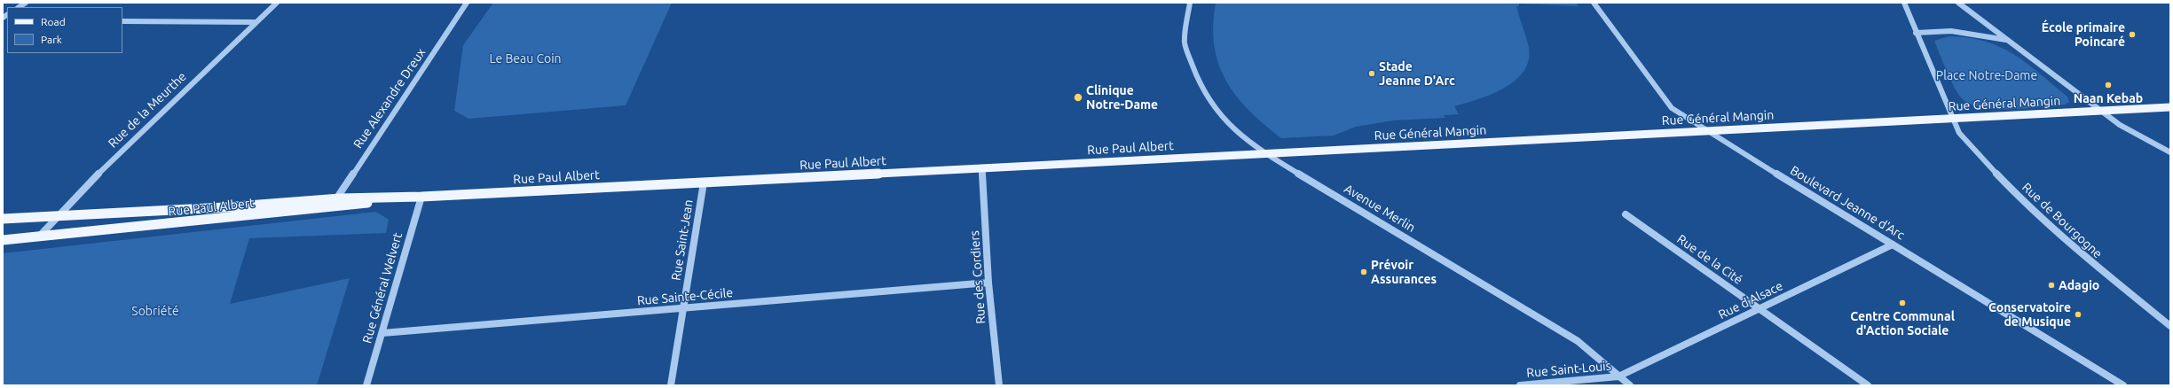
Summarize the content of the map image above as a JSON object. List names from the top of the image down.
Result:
{
  "streets": {
    "main road": ["Rue Général Mangin", "Rue Paul Albert"],
    "street": [
      "Rue Alexandre Dreux",
      "Rue de la Meurthe",
      "Boulevard Jeanne d'Arc",
      "Avenue Merlin",
      "Rue de Bourgogne",
      "Rue Saint-Jean",
      "Rue de la Cité",
      "Rue des Cordiers",
      "Rue Général Welvert",
      "Rue Sainte-Cécile",
      "Rue d'Alsace",
      "Rue Saint-Louis"
    ]
  },
  "crossings": [
    ["Rue Alexandre Dreux", "Rue Paul Albert"],
    ["Rue Général Mangin", "Rue Paul Albert"],
    ["Rue Général Mangin", "Boulevard Jeanne d'Arc"],
    ["Rue Général Mangin", "Avenue Merlin"],
    ["Rue Général Mangin", "Rue de Bourgogne"],
    ["Rue de la Meurthe", "Rue Paul Albert"],
    ["Rue Paul Albert", "Avenue Merlin"],
    ["Rue Paul Albert", "Rue Saint-Jean"],
    ["Rue Paul Albert", "Rue des Cordiers"],
    ["Rue Paul Albert", "Rue Général Welvert"],
    ["Boulevard Jeanne d'Arc", "Rue d'Alsace"],
    ["Avenue Merlin", "Rue d'Alsace"],
    ["Avenue Merlin", "Rue Saint-Louis"],
    ["Rue Saint-Jean", "Rue Sainte-Cécile"],
    ["Rue de la Cité", "Rue d'Alsace"],
    ["Rue des Cordiers", "Rue Sainte-Cécile"],
    ["Rue Général Welvert", "Rue Sainte-Cécile"],
    ["Rue d'Alsace", "Rue Saint-Louis"]
  ],
  "parks": ["Le Beau Coin", "Place Notre-Dame", "Sobriété"],
  "places": [
    "École primaire Poincaré",
    "Stade Jeanne D'Arc",
    "Naan Kebab",
    "Clinique Notre-Dame",
    "Prévoir Assurances",
    "Adagio",
    "Centre Communal d'Action Sociale",
    "Conservatoire de Musique"
  ],
  "legend": ["Road", "Park"]
}
